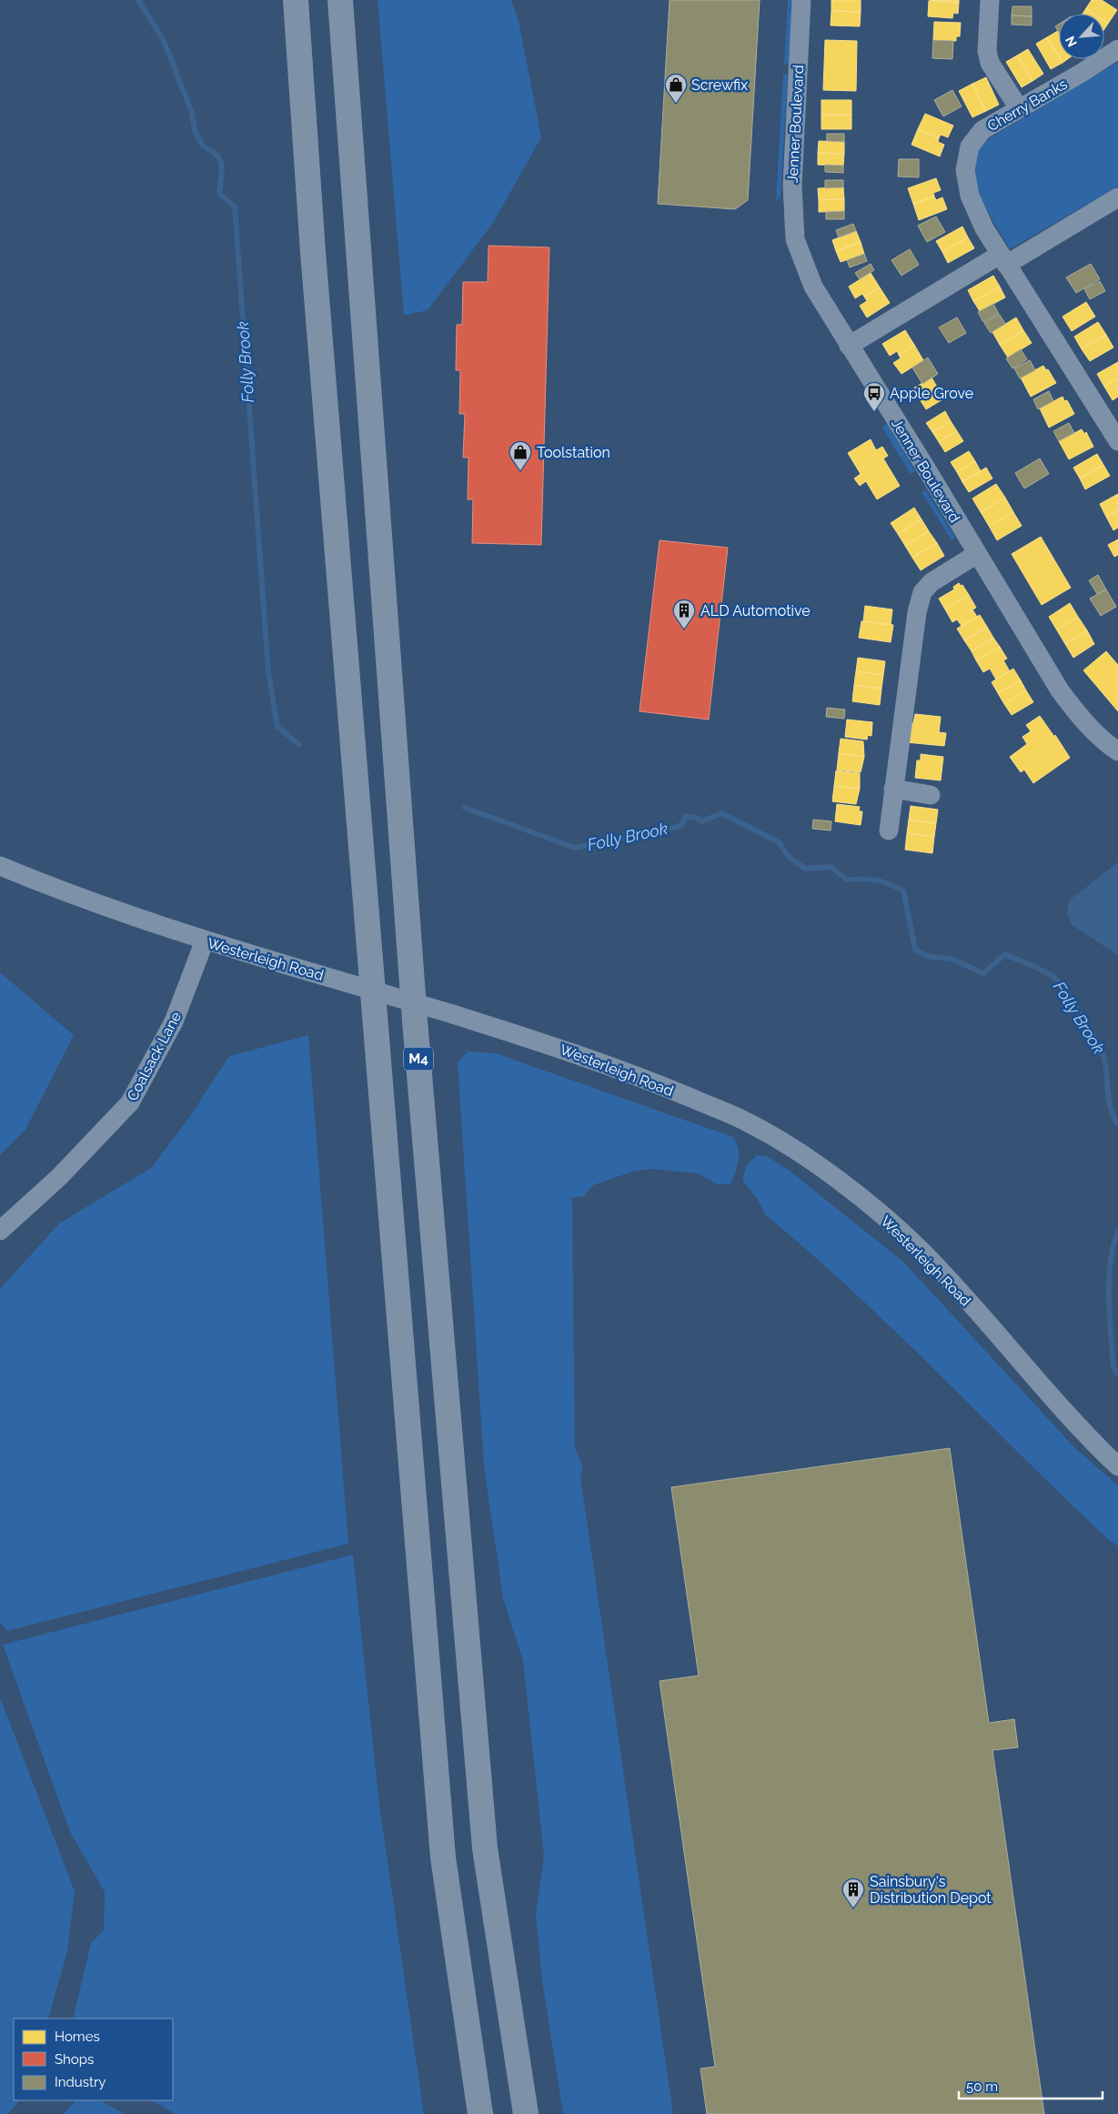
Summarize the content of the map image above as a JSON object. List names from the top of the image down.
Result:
{
  "streets": {
    "highway": ["M4"],
    "street": [
      "Cherry Banks",
      "Jenner Boulevard",
      "Westerleigh Road",
      "Coalsack Lane"
    ]
  },
  "crossings": [
    ["Westerleigh Road", "Coalsack Lane"]
  ],
  "water": ["Folly Brook"],
  "places": {
    "shop": ["Screwfix", "Toolstation"],
    "bus stop": ["Apple Grove"],
    "building": ["ALD Automotive", "Sainsbury's Distribution Depot"]
  },
  "legend": ["Homes", "Shops", "Industry"],
  "scale_bar": "50 m",
  "north": "bottom left"
}
